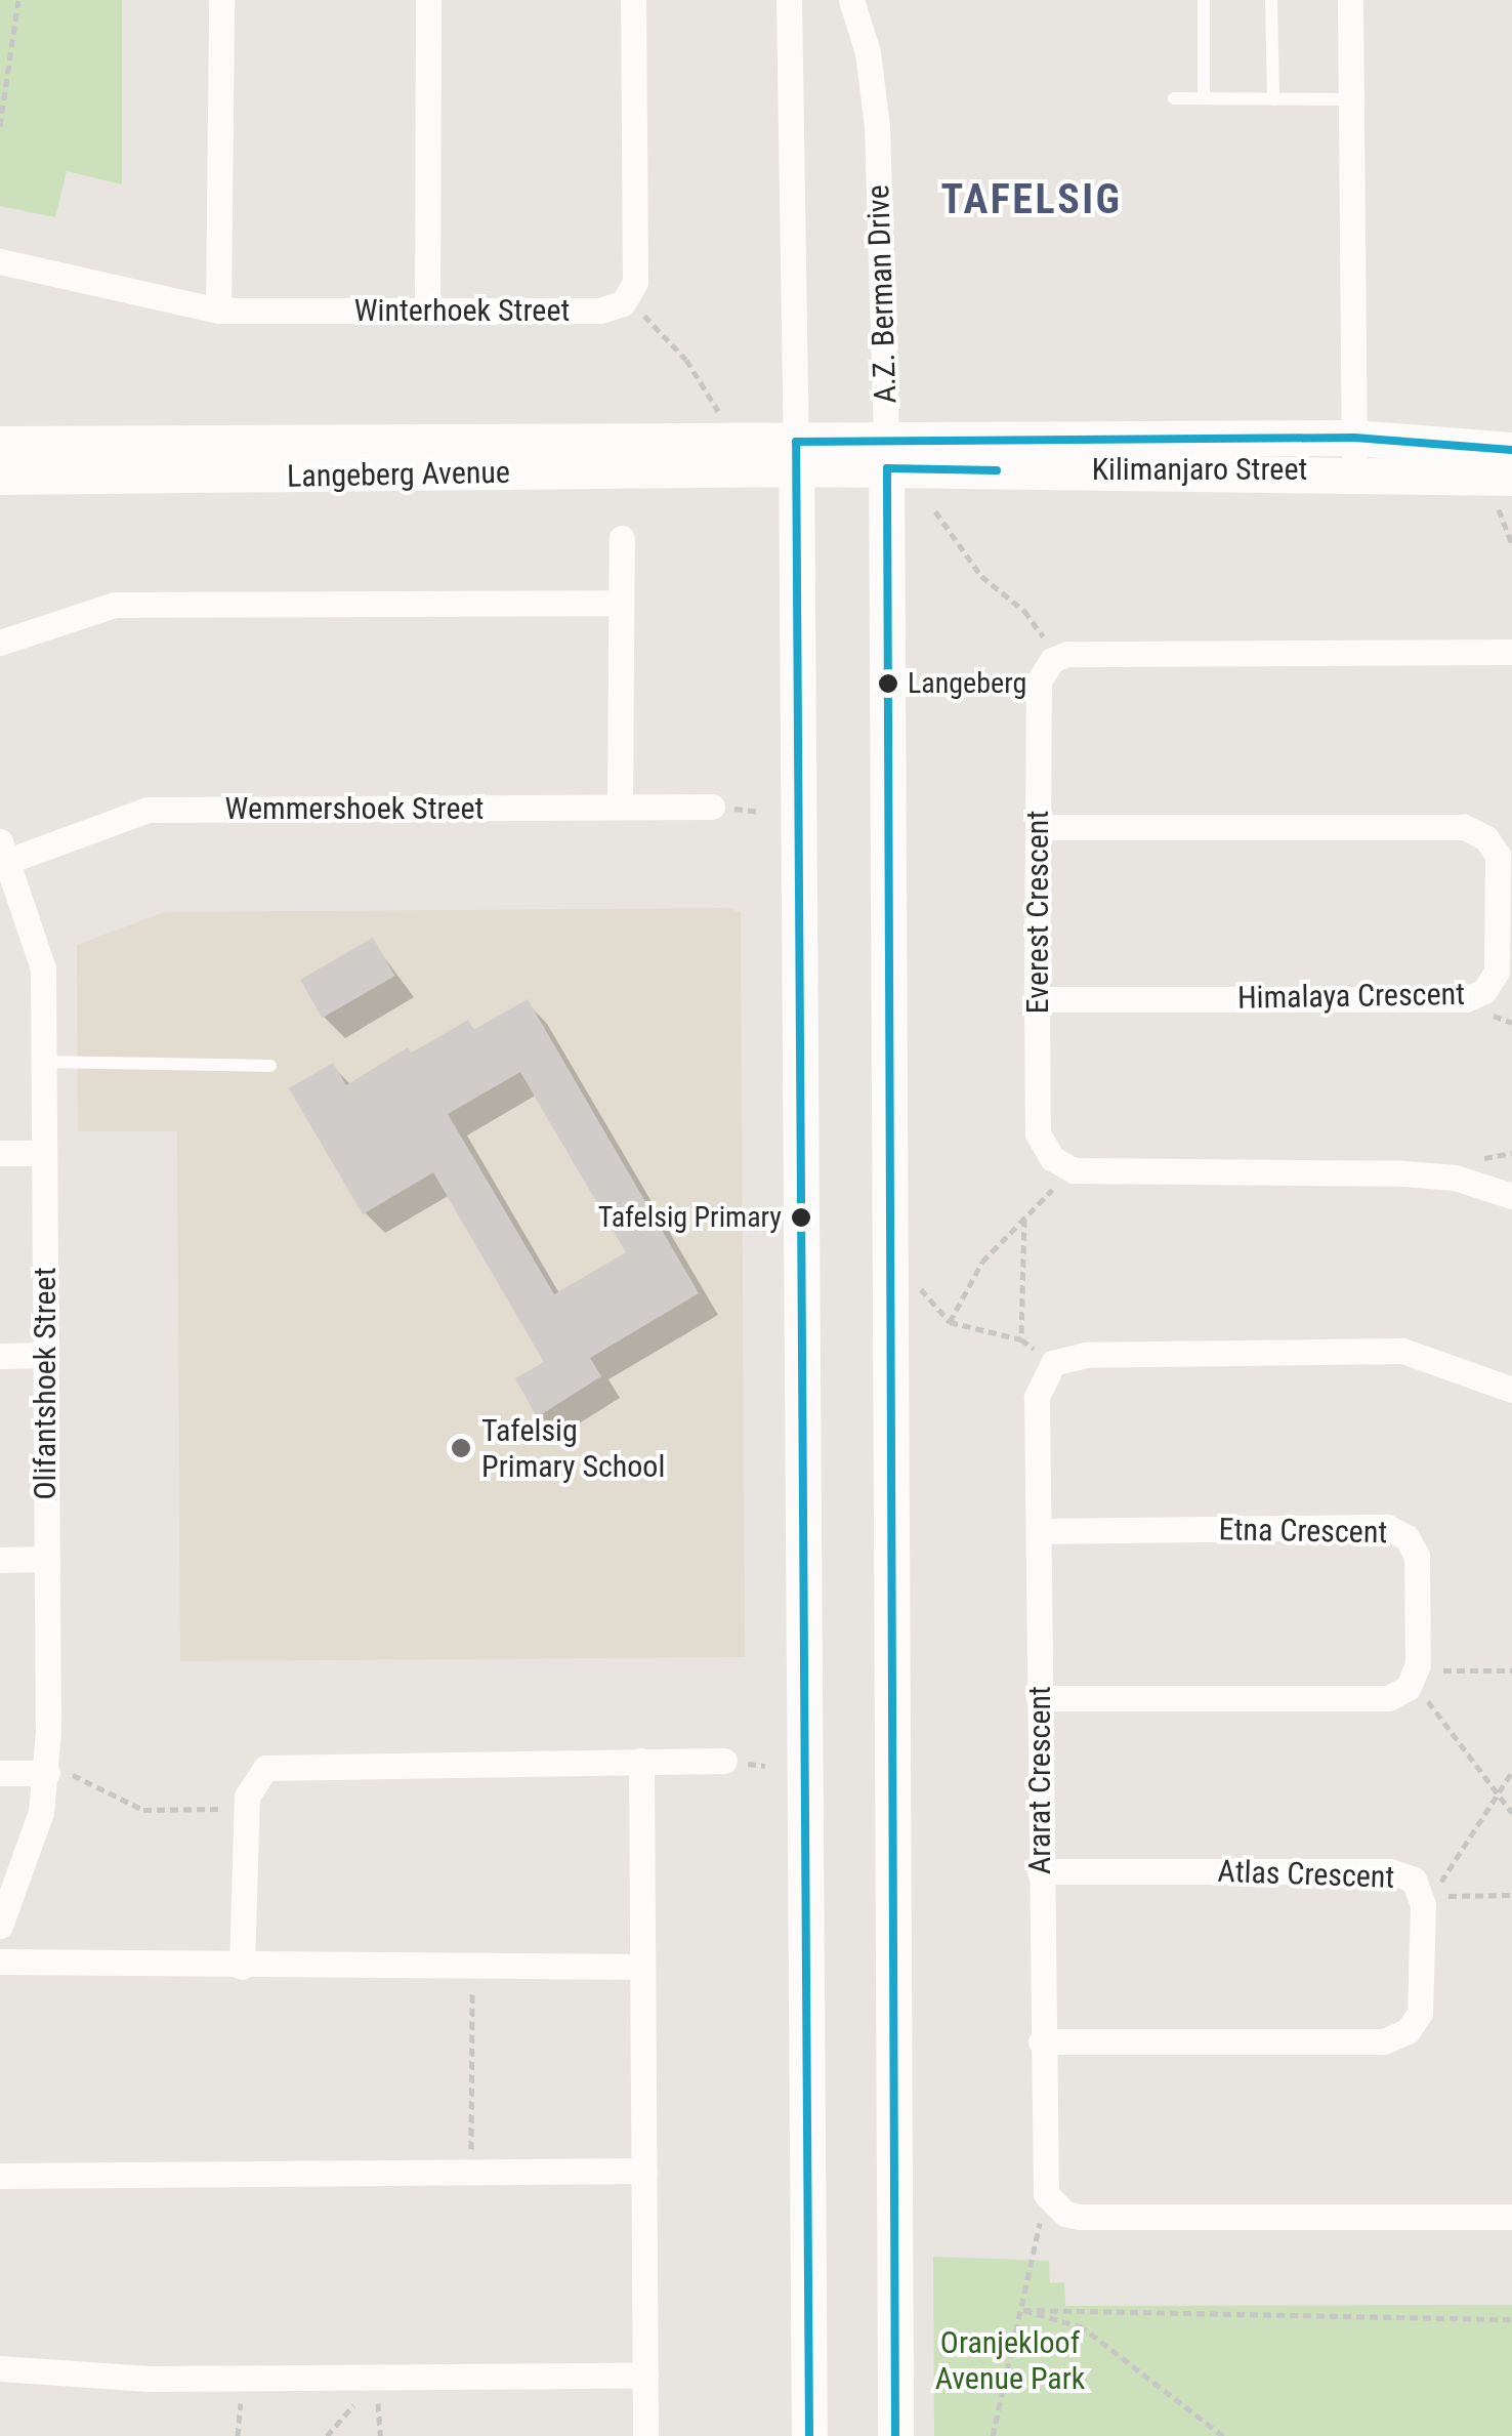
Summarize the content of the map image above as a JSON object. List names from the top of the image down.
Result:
{
  "streets": {
    "street": [
      "A.Z. Berman Drive",
      "Winterhoek Street",
      "Kilimanjaro Street",
      "Langeberg Avenue",
      "Wemmershoek Street",
      "Everest Crescent",
      "Himalaya Crescent",
      "Olifantshoek Street",
      "Etna Crescent",
      "Ararat Crescent",
      "Atlas Crescent"
    ]
  },
  "crossings": [
    ["A.Z. Berman Drive", "Kilimanjaro Street"],
    ["Kilimanjaro Street", "Langeberg Avenue"],
    ["Wemmershoek Street", "Olifantshoek Street"],
    ["Everest Crescent", "Himalaya Crescent"],
    ["Etna Crescent", "Ararat Crescent"],
    ["Ararat Crescent", "Atlas Crescent"]
  ],
  "districts": ["TAFELSIG"],
  "parks": ["Oranjekloof Avenue Park"],
  "places": ["Langeberg", "Tafelsig Primary", "Tafelsig Primary School"]
}
